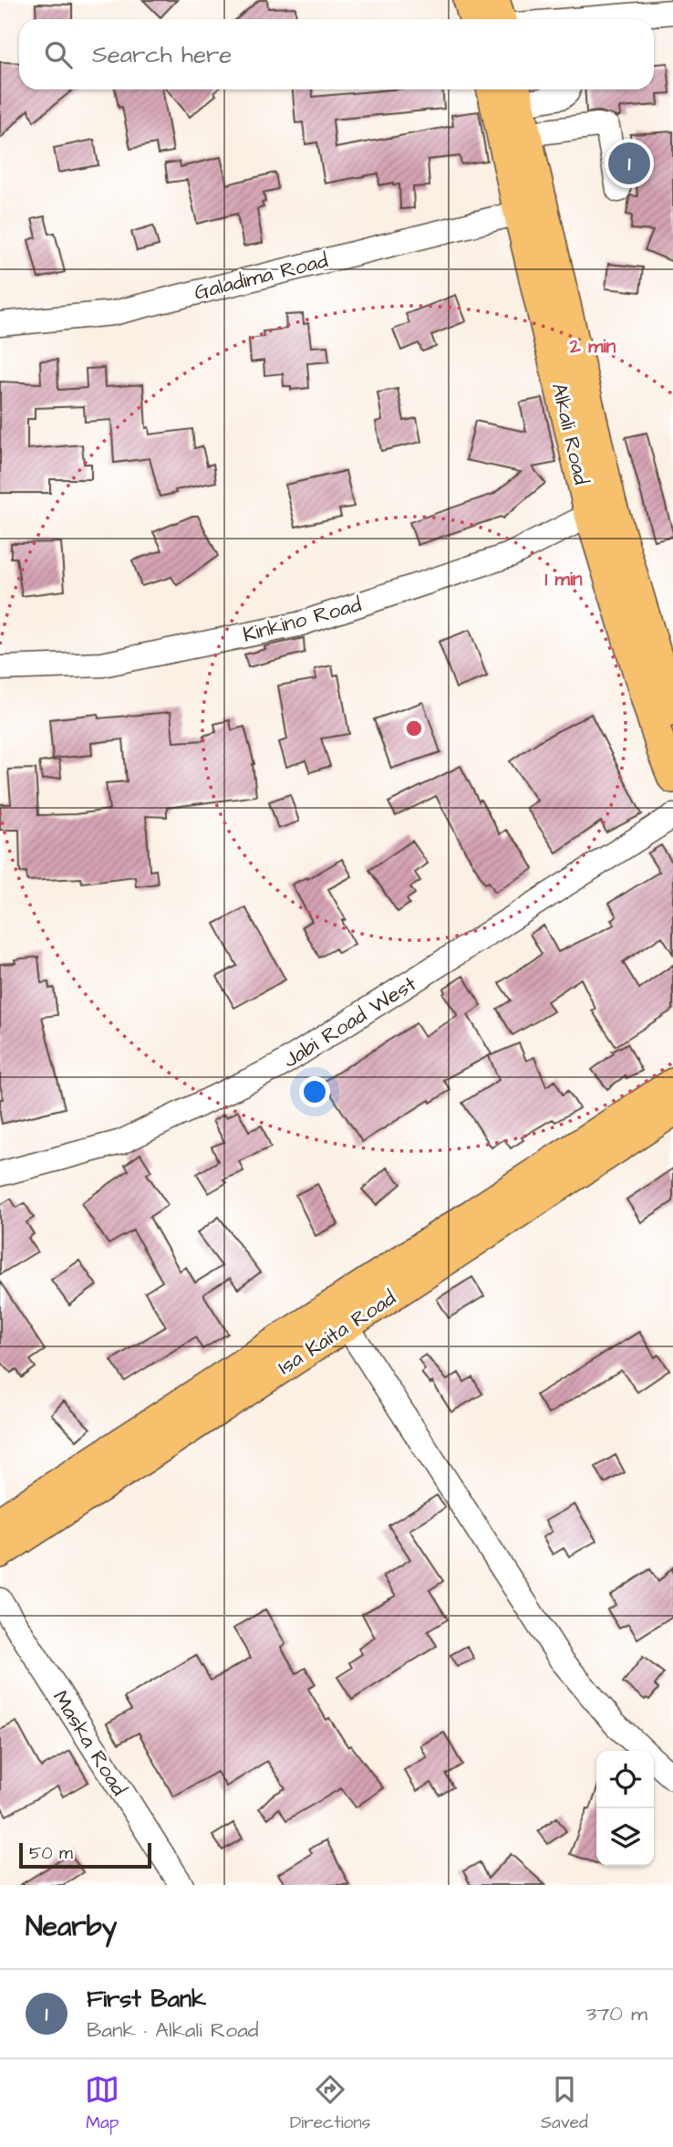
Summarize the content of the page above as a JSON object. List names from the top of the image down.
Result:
{
  "streets": {
    "main road": ["Alkali Road", "Isa Kaita Road"],
    "street": [
      "Galadima Road",
      "Kinkino Road",
      "Jabi Road West",
      "Maska Road"
    ]
  },
  "crossings": [
    ["Galadima Road", "Alkali Road"],
    ["Alkali Road", "Kinkino Road"]
  ],
  "scale_bar": "50 m",
  "page": {
    "search": "Search here",
    "pins": "1",
    "scale": "50 m",
    "heading": "Nearby",
    "list": [
      {
        "mark": "1",
        "name": "First Bank",
        "note": "Bank · Alkali Road",
        "value": "370 m"
      }
    ],
    "nav": ["Map", "Directions", "Saved"]
  },
  "rings": ["2 min", "1 min"]
}
